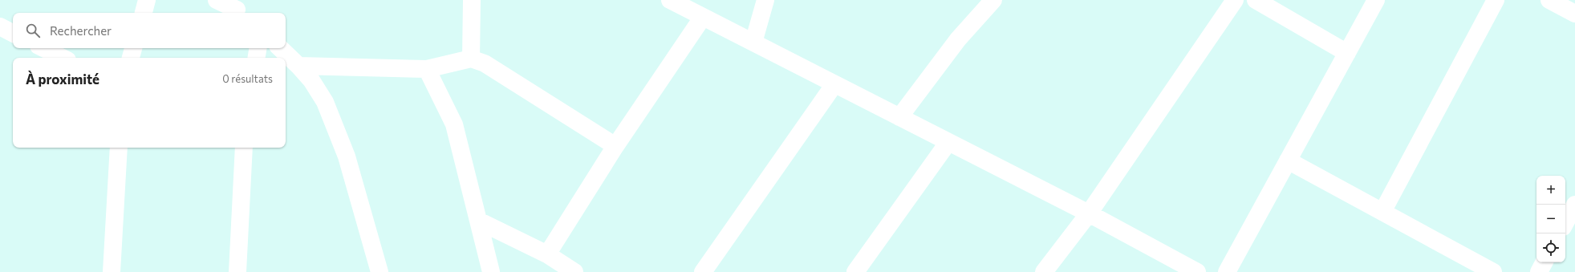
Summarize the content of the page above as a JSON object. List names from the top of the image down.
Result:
{
  "page": {
    "search": "Rechercher",
    "heading": ["À proximité", "0 résultats"],
    "map_buttons": ["+", "−"]
  }
}
